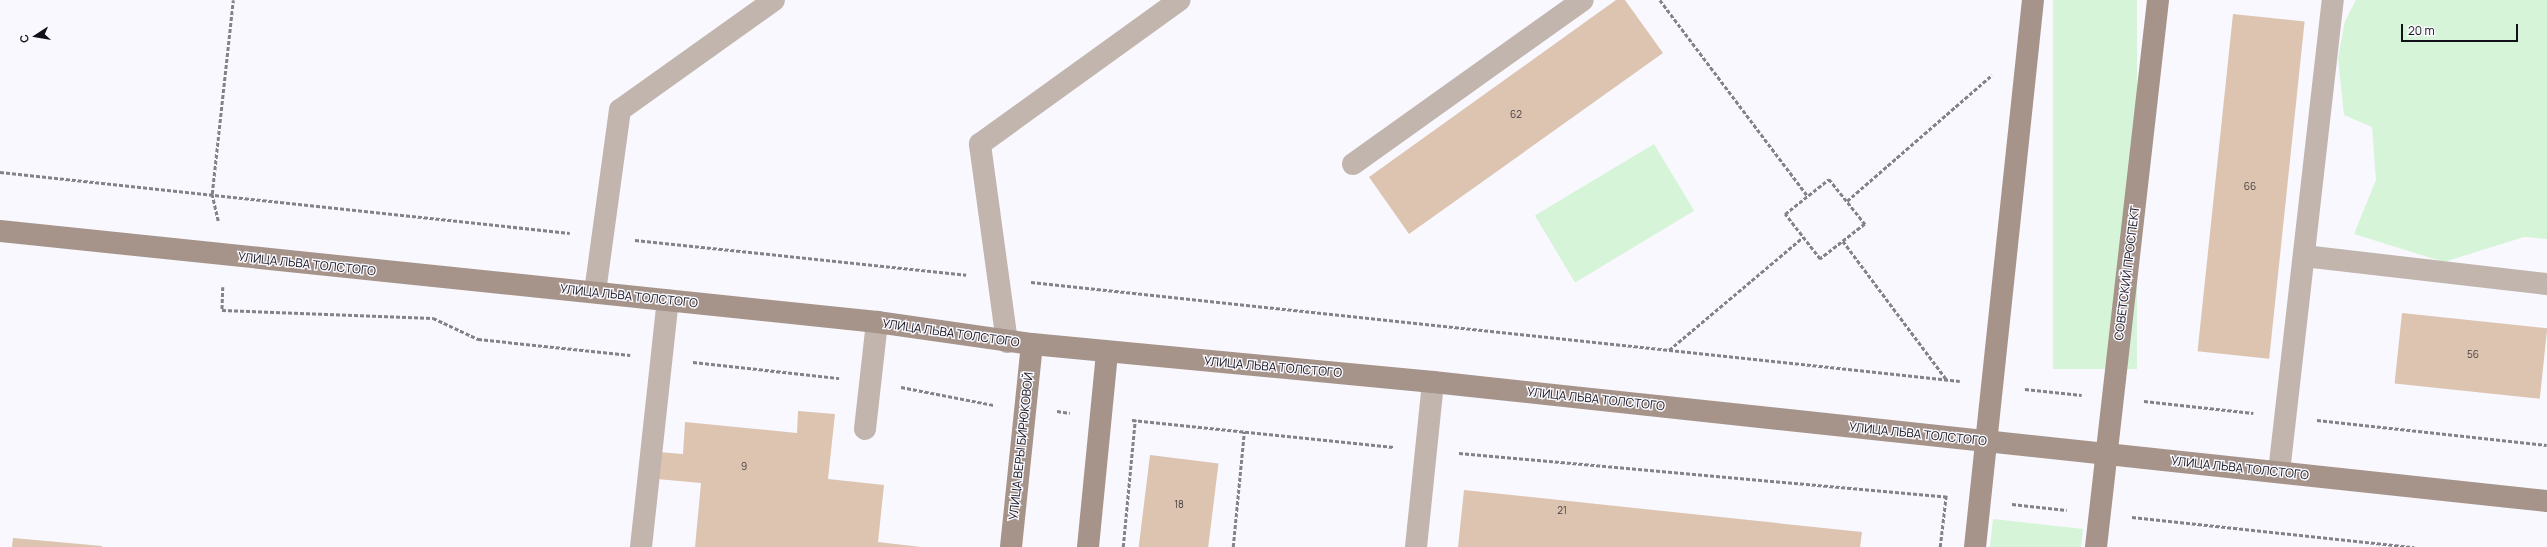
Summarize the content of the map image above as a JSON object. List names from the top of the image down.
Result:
{
  "streets": {
    "street": ["УЛИЦА ЛЬВА ТОЛСТОГО", "СОВЕТСКИЙ ПРОСПЕКТ", "УЛИЦА ВЕРЫ БИРЮКОВОЙ"]
  },
  "crossings": [
    ["УЛИЦА ЛЬВА ТОЛСТОГО", "СОВЕТСКИЙ ПРОСПЕКТ"],
    ["УЛИЦА ЛЬВА ТОЛСТОГО", "УЛИЦА ВЕРЫ БИРЮКОВОЙ"]
  ],
  "house_numbers": [
    "62",
    "66",
    "56",
    "9",
    "18",
    "21"
  ],
  "scale_bar": "20 m",
  "north": "left"
}
